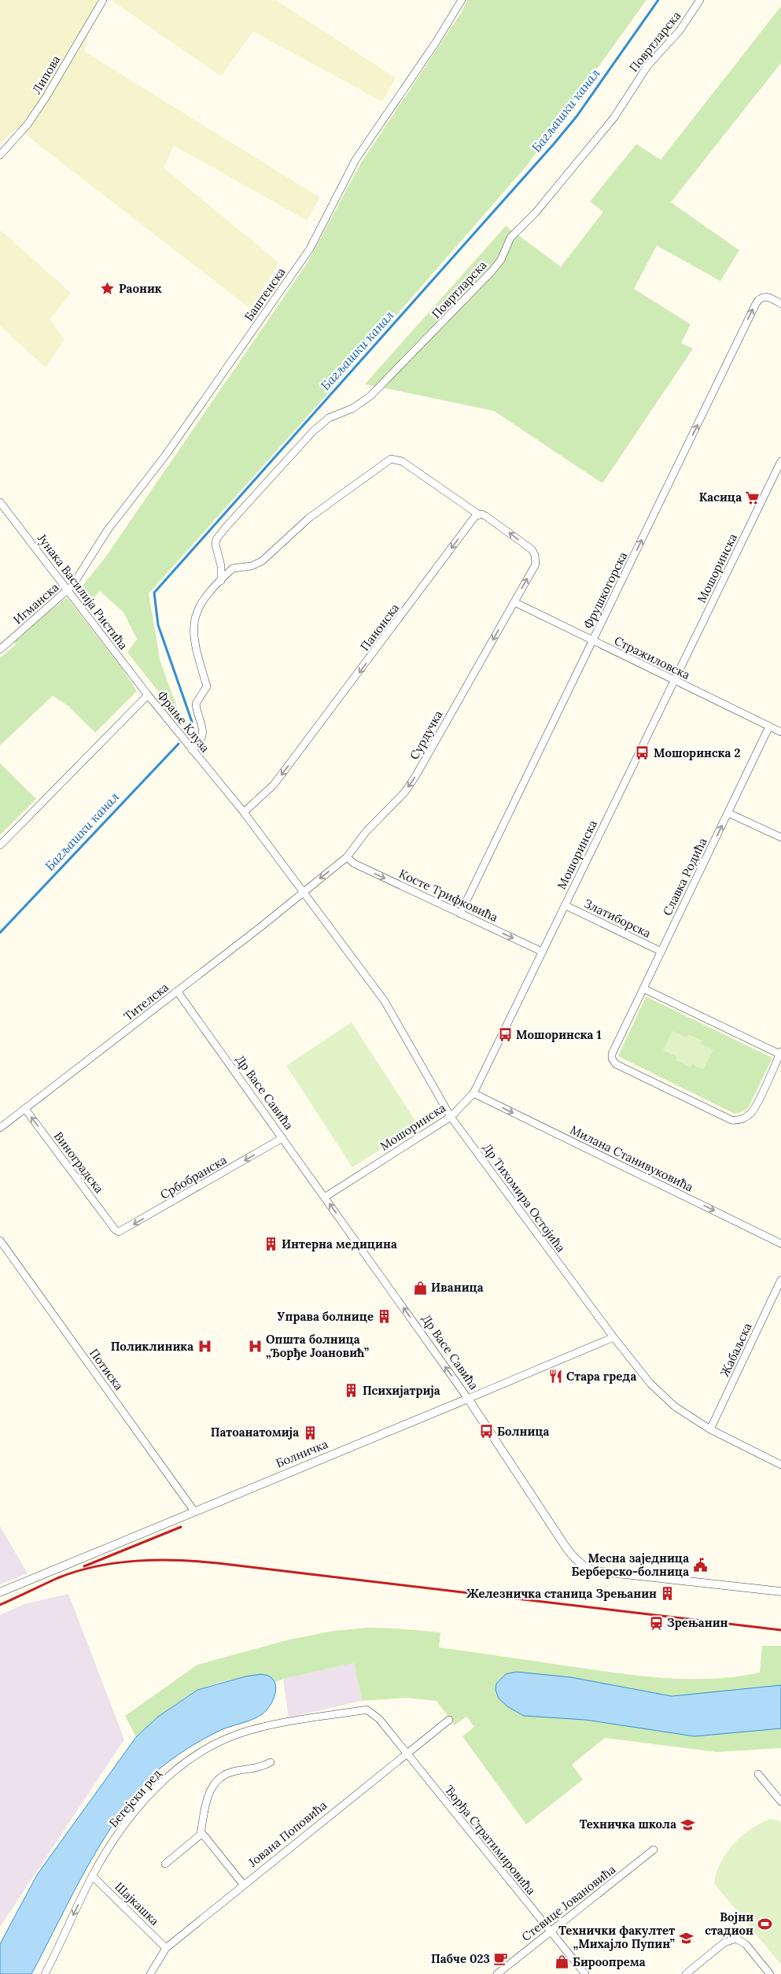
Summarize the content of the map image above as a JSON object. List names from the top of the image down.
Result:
{
  "streets": {
    "street": [
      "Повртларска",
      "Липова",
      "Баштенска",
      "Мошоринска",
      "Фрушкогорска",
      "Јунака Василија Ристића",
      "Игманска",
      "Панонска",
      "Стражиловска",
      "Фрање Клуза",
      "Сурдучка",
      "Славка Родића",
      "Косте Трифковића",
      "Златиборска",
      "Тителска",
      "Др Васе Савића",
      "Милана Станивуковића",
      "Виноградска",
      "Србобранска",
      "Др Тихомира Остојића",
      "Жабаљска",
      "Потиска",
      "Болничка",
      "Бегејски ред",
      "Јована Поповића",
      "Ђорђа Стратимировића",
      "Стевице Јовановића",
      "Шајкашка"
    ]
  },
  "crossings": [
    ["Баштенска", "Јунака Василија Ристића"],
    ["Баштенска", "Игманска"],
    ["Мошоринска", "Стражиловска"],
    ["Мошоринска", "Косте Трифковића"],
    ["Мошоринска", "Златиборска"],
    ["Мошоринска", "Др Васе Савића"],
    ["Мошоринска", "Милана Станивуковића"],
    ["Мошоринска", "Др Тихомира Остојића"],
    ["Фрушкогорска", "Стражиловска"],
    ["Фрушкогорска", "Косте Трифковића"],
    ["Јунака Василија Ристића", "Игманска"],
    ["Јунака Василија Ристића", "Фрање Клуза"],
    ["Панонска", "Фрање Клуза"],
    ["Панонска", "Сурдучка"],
    ["Стражиловска", "Сурдучка"],
    ["Стражиловска", "Славка Родића"],
    ["Фрање Клуза", "Сурдучка"],
    ["Фрање Клуза", "Тителска"],
    ["Фрање Клуза", "Др Тихомира Остојића"],
    ["Сурдучка", "Косте Трифковића"],
    ["Сурдучка", "Тителска"],
    ["Сурдучка", "Др Тихомира Остојића"],
    ["Славка Родића", "Златиборска"],
    ["Тителска", "Др Васе Савића"],
    ["Тителска", "Виноградска"],
    ["Тителска", "Др Тихомира Остојића"],
    ["Др Васе Савића", "Србобранска"],
    ["Др Васе Савића", "Болничка"],
    ["Виноградска", "Србобранска"],
    ["Др Тихомира Остојића", "Жабаљска"],
    ["Др Тихомира Остојића", "Болничка"],
    ["Потиска", "Болничка"],
    ["Бегејски ред", "Ђорђа Стратимировића"],
    ["Бегејски ред", "Шајкашка"],
    ["Јована Поповића", "Ђорђа Стратимировића"],
    ["Јована Поповића", "Шајкашка"],
    ["Ђорђа Стратимировића", "Стевице Јовановића"]
  ],
  "one_way": [
    "Фрушкогорска",
    "Панонска",
    "Косте Трифковића",
    "Милана Станивуковића",
    "Виноградска",
    "Србобранска"
  ],
  "water": ["Багљашки канал"],
  "places": {
    "place": ["Раоник"],
    "supermarket": ["Касица"],
    "bus stop": ["Мошоринска 2", "Мошоринска 1", "Болница"],
    "building": [
      "Интерна медицина",
      "Управа болнице",
      "Психијатрија",
      "Патоанатомија",
      "Железничка станица Зрењанин"
    ],
    "shop": ["Иваница", "Бироопрема"],
    "hospital": ["Поликлиника", "Општа болница „Ђорђе Јоановић”"],
    "restaurant": ["Стара греда"],
    "public building": ["Месна заједница Берберско-болница"],
    "station": ["Зрењанин"],
    "school or university": ["Техничка школа", "Технички факултет „Михајло Пупин”"],
    "sports": ["Војни стадион"],
    "cafe": ["Пабче 023"]
  }
}
